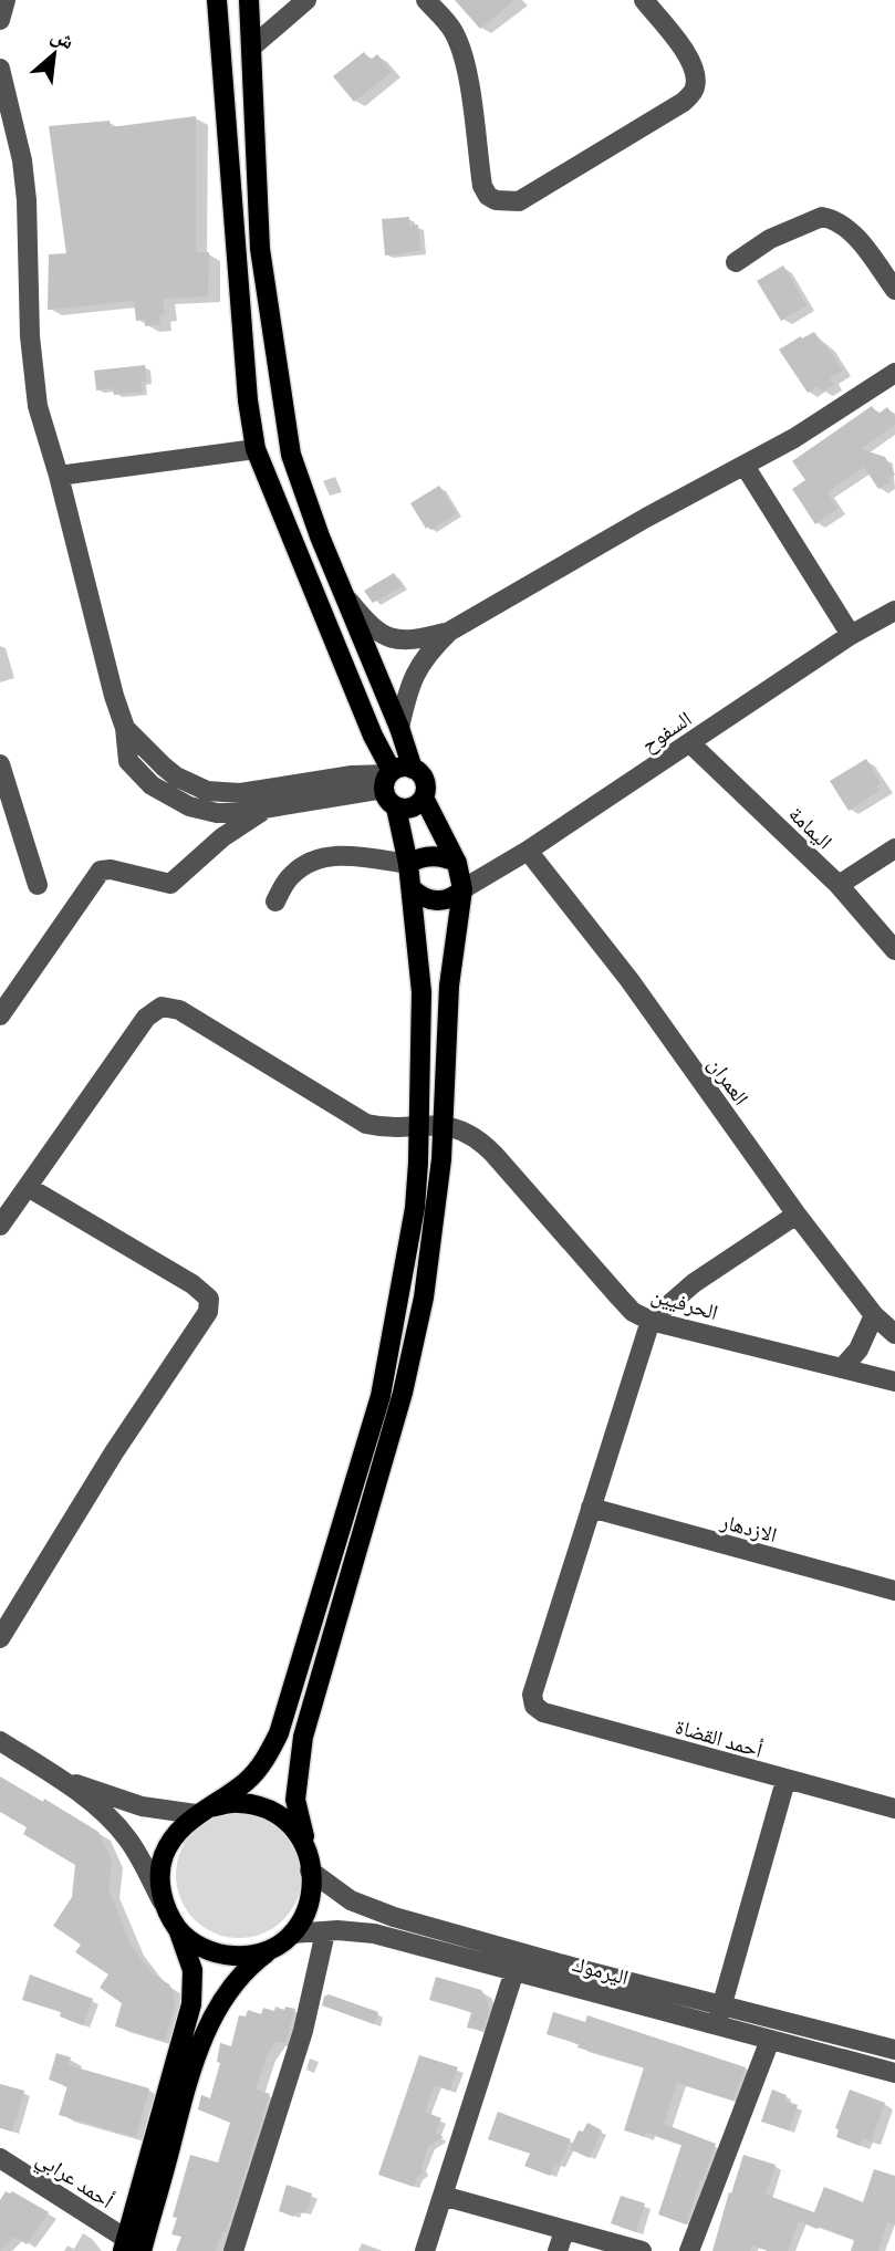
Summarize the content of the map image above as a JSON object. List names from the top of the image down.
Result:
{
  "streets": {
    "street": [
      "السفوح",
      "اليمامة",
      "العمران",
      "الحرفيين",
      "الازدهار",
      "أحمد القضاة",
      "اليرموك",
      "أحمد عرابي"
    ]
  },
  "crossings": [
    ["السفوح", "اليمامة"],
    ["السفوح", "العمران"],
    ["الازدهار", "أحمد القضاة"]
  ],
  "north": "top right"
}
